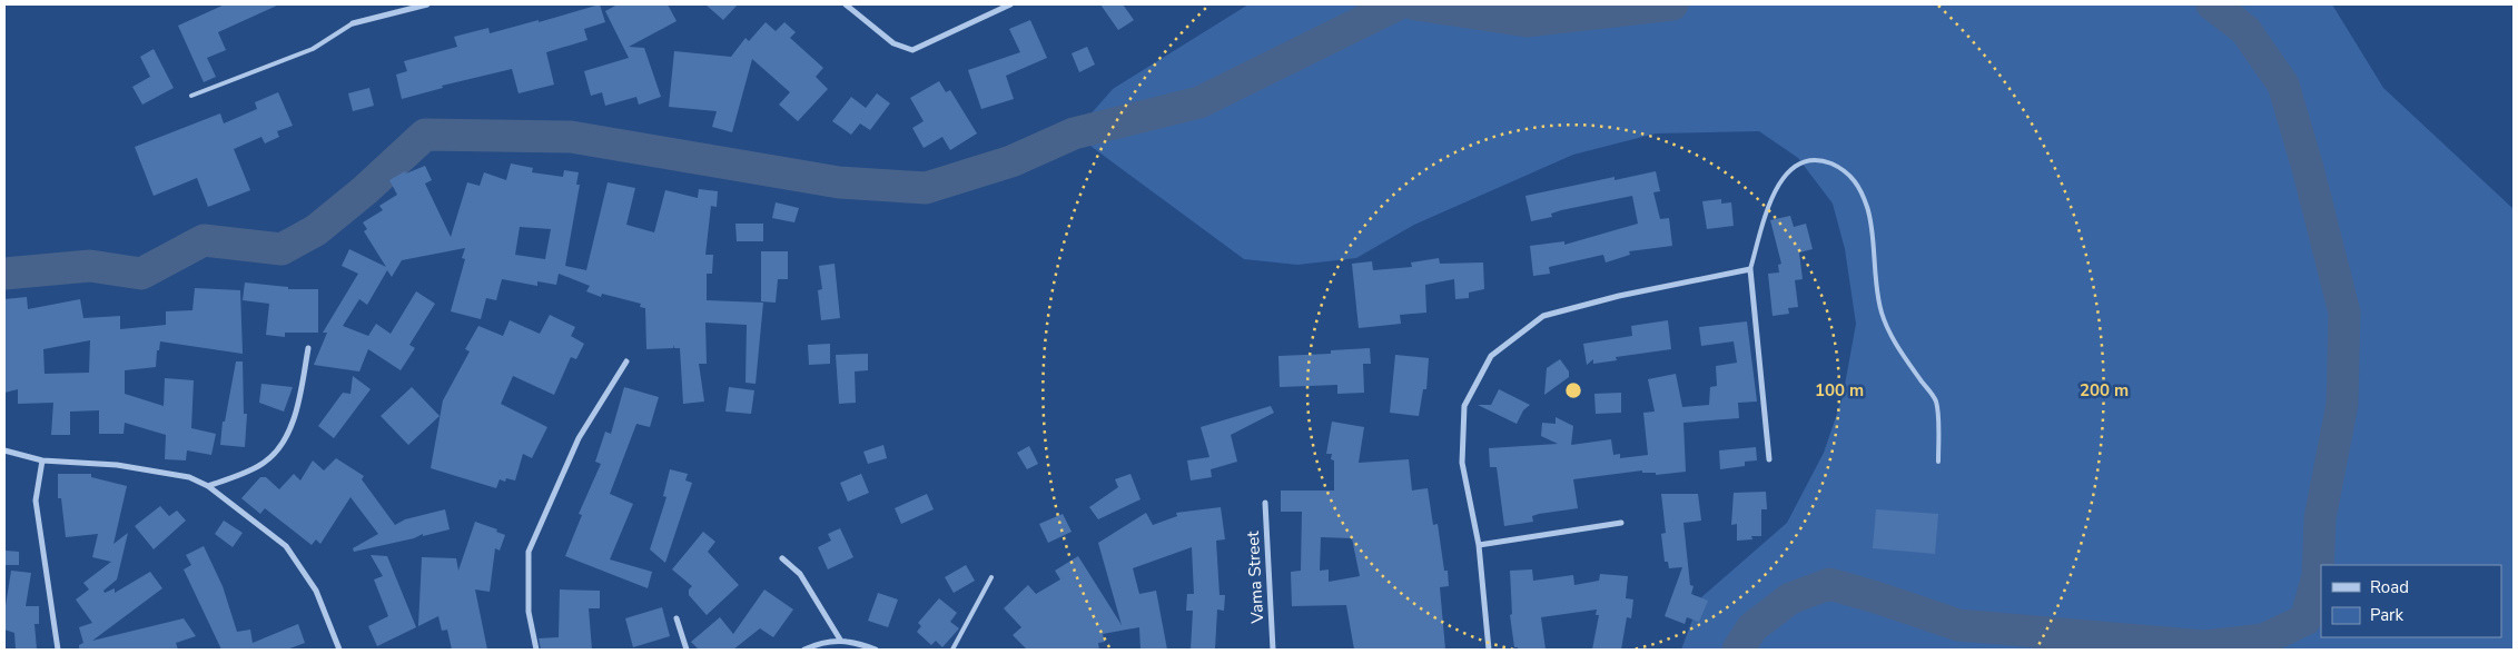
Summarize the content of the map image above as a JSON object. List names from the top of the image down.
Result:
{
  "streets": {
    "street": ["Vama Street"]
  },
  "legend": ["Road", "Park"],
  "rings": ["100 m", "200 m"]
}
